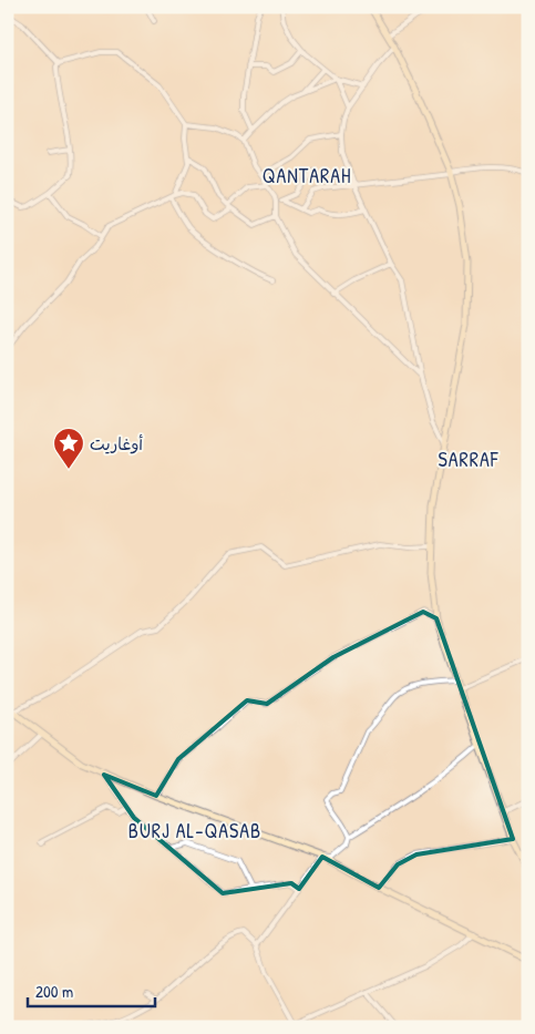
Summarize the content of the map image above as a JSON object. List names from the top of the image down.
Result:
{
  "districts": ["QANTARAH", "SARRAF", "BURJ AL-QASAB"],
  "places": {
    "place": ["أوغاريت"]
  },
  "scale_bar": "200 m"
}
